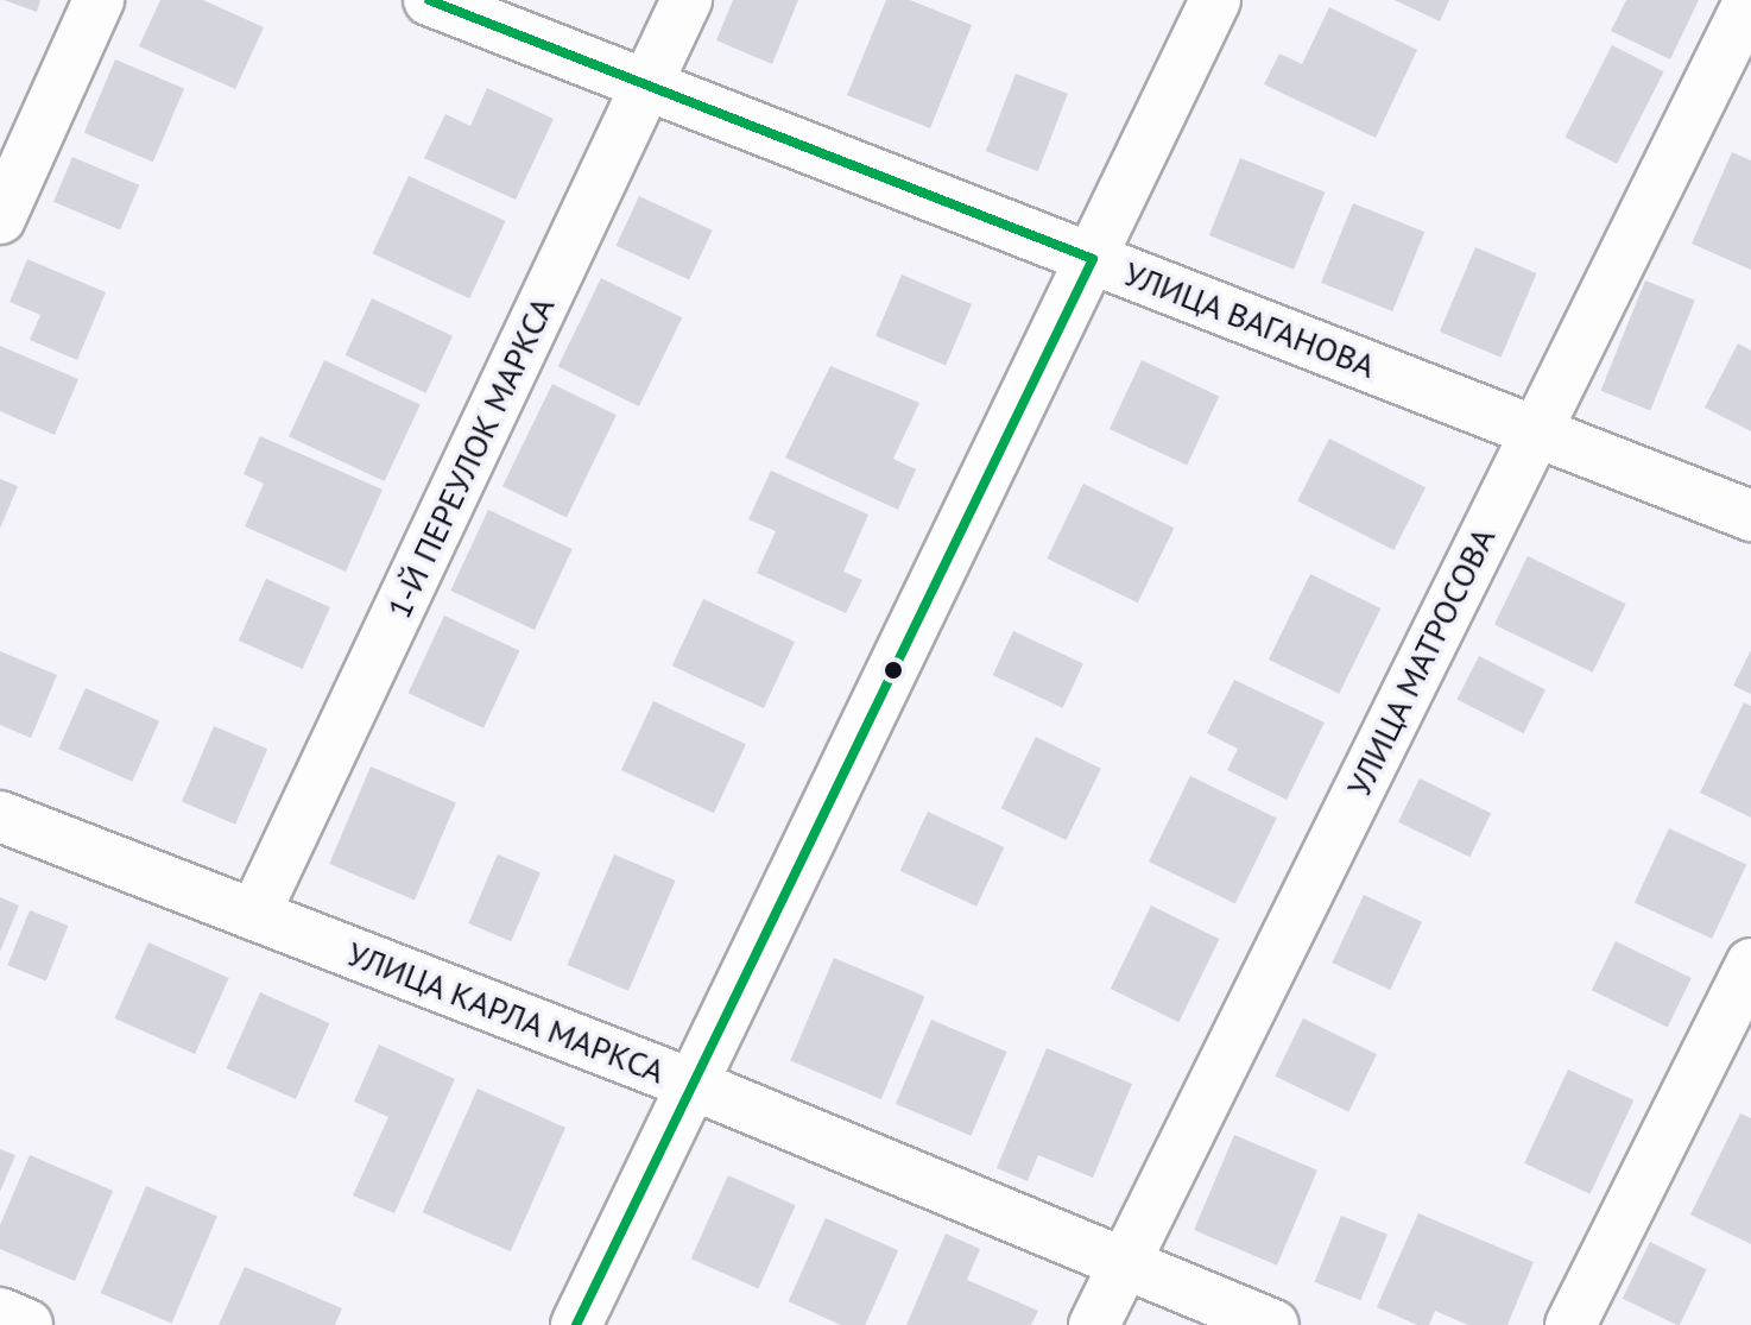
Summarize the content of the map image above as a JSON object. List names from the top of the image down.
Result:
{
  "streets": {
    "street": [
      "УЛИЦА ВАГАНОВА",
      "1-Й ПЕРЕУЛОК МАРКСА",
      "УЛИЦА МАТРОСОВА",
      "УЛИЦА КАРЛА МАРКСА"
    ]
  },
  "crossings": [
    ["УЛИЦА ВАГАНОВА", "1-Й ПЕРЕУЛОК МАРКСА"],
    ["УЛИЦА ВАГАНОВА", "УЛИЦА МАТРОСОВА"],
    ["1-Й ПЕРЕУЛОК МАРКСА", "УЛИЦА КАРЛА МАРКСА"],
    ["УЛИЦА МАТРОСОВА", "УЛИЦА КАРЛА МАРКСА"]
  ]
}
